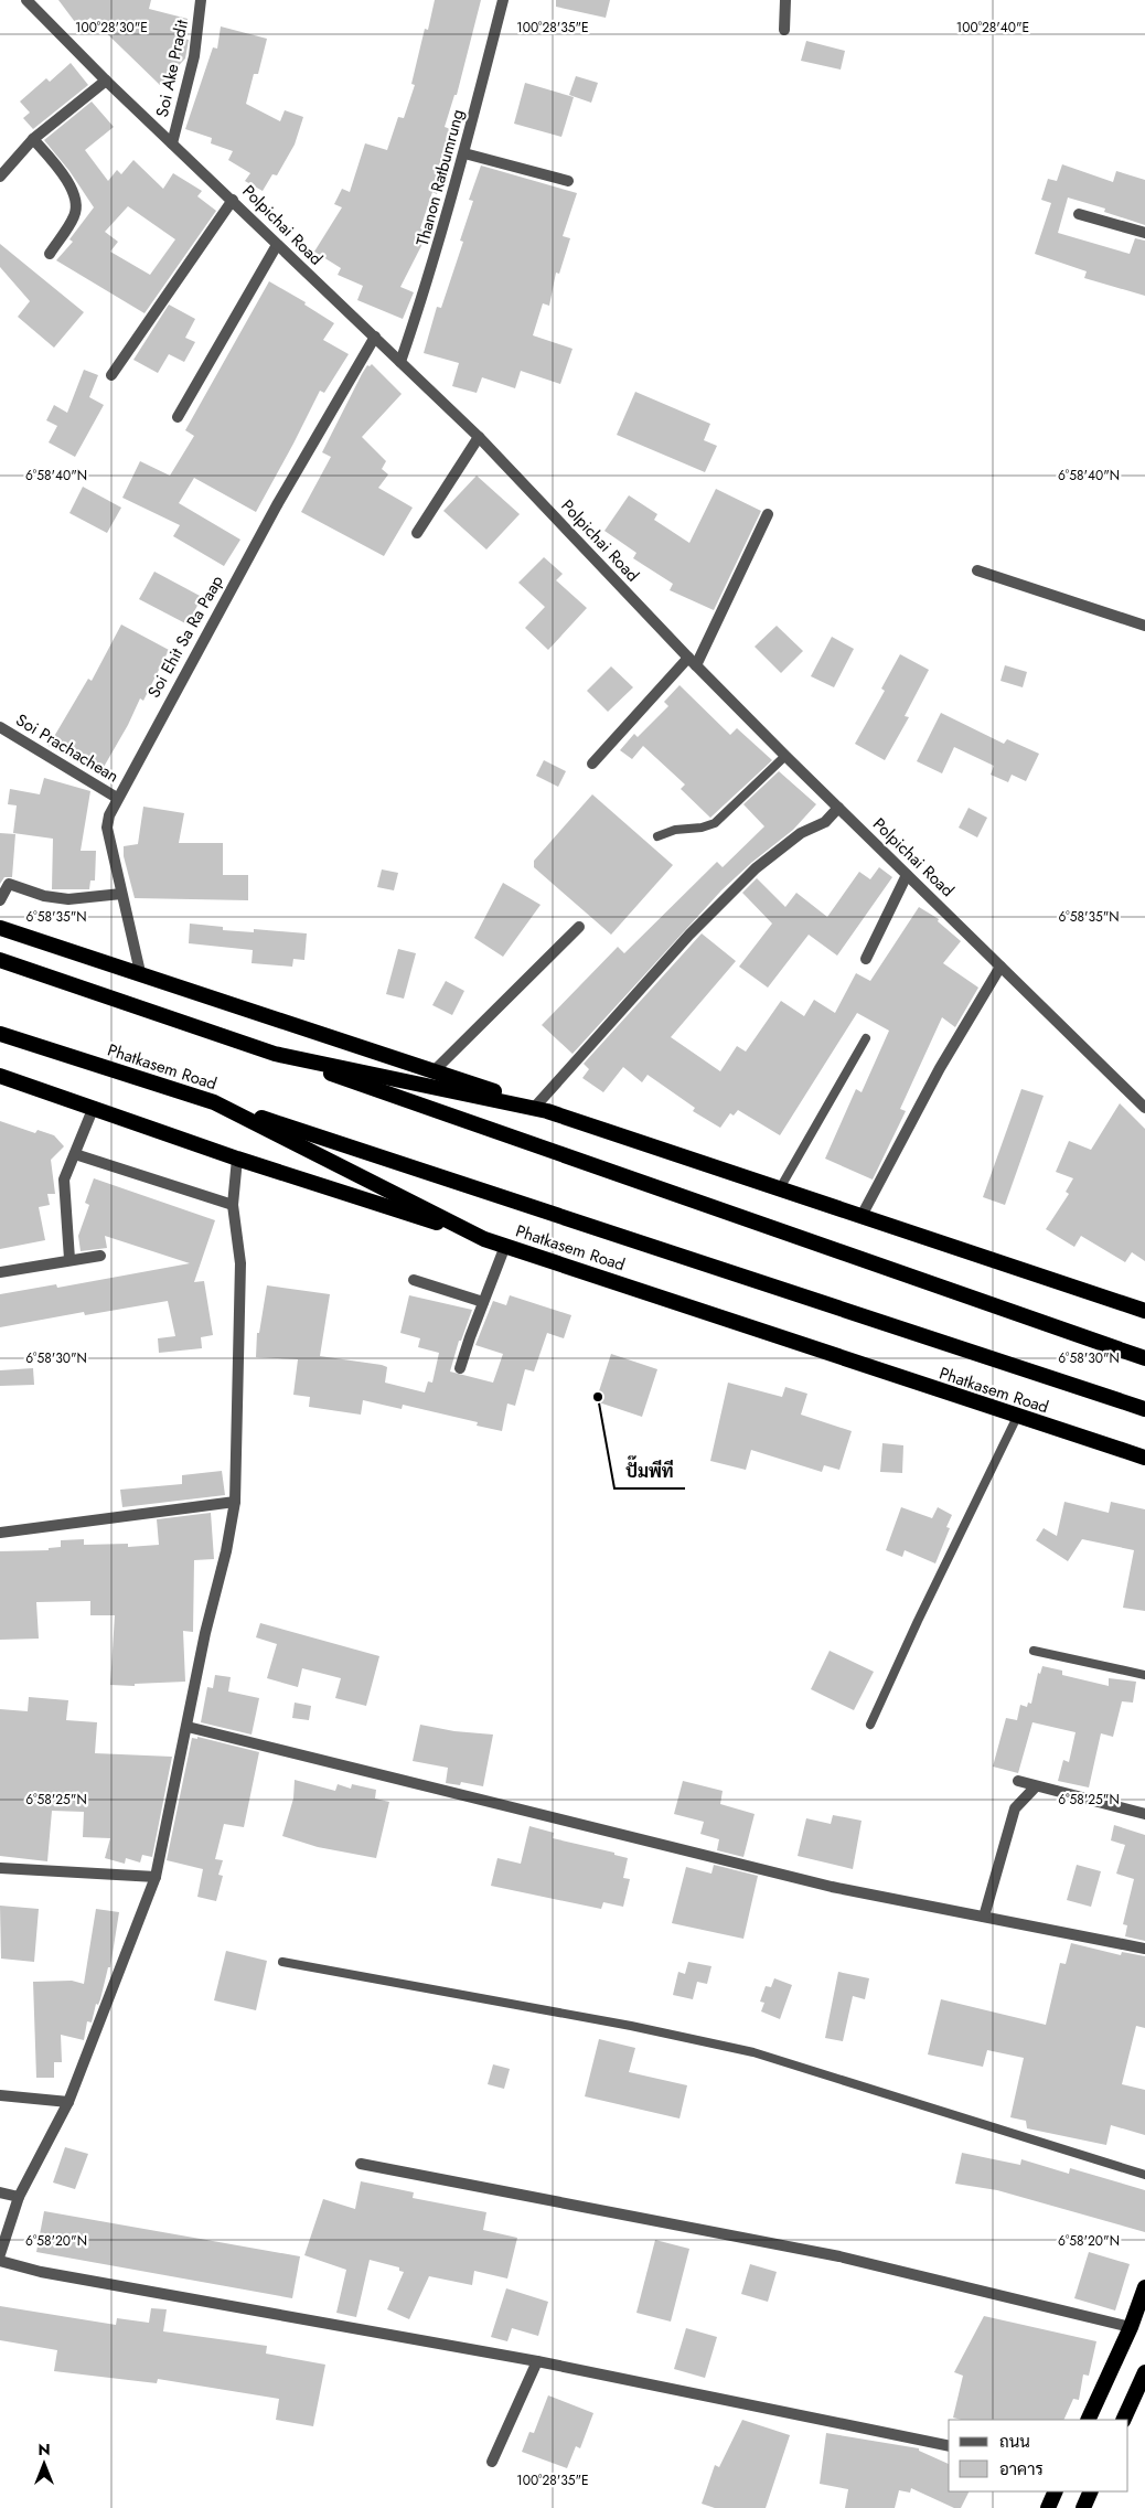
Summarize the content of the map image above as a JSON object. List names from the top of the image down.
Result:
{
  "streets": {
    "highway": ["Phatkasem Road"],
    "street": [
      "Soi Ake Pradit",
      "Thanon Ratbumrung",
      "Polpichai Road",
      "Soi Ehit Sa Ra Paap",
      "Soi Prachachean"
    ]
  },
  "crossings": [
    ["Soi Ake Pradit", "Polpichai Road"],
    ["Thanon Ratbumrung", "Polpichai Road"],
    ["Polpichai Road", "Soi Ehit Sa Ra Paap"],
    ["Soi Ehit Sa Ra Paap", "Soi Prachachean"]
  ],
  "places": ["ปั๊มพีที"],
  "legend": ["ถนน", "อาคาร"],
  "north": "top",
  "coordinates": [
    "100°28'30\"E",
    "100°28'35\"E",
    "100°28'40\"E",
    "6°58'40\"N",
    "6°58'35\"N",
    "6°58'30\"N",
    "6°58'25\"N",
    "6°58'20\"N"
  ]
}
